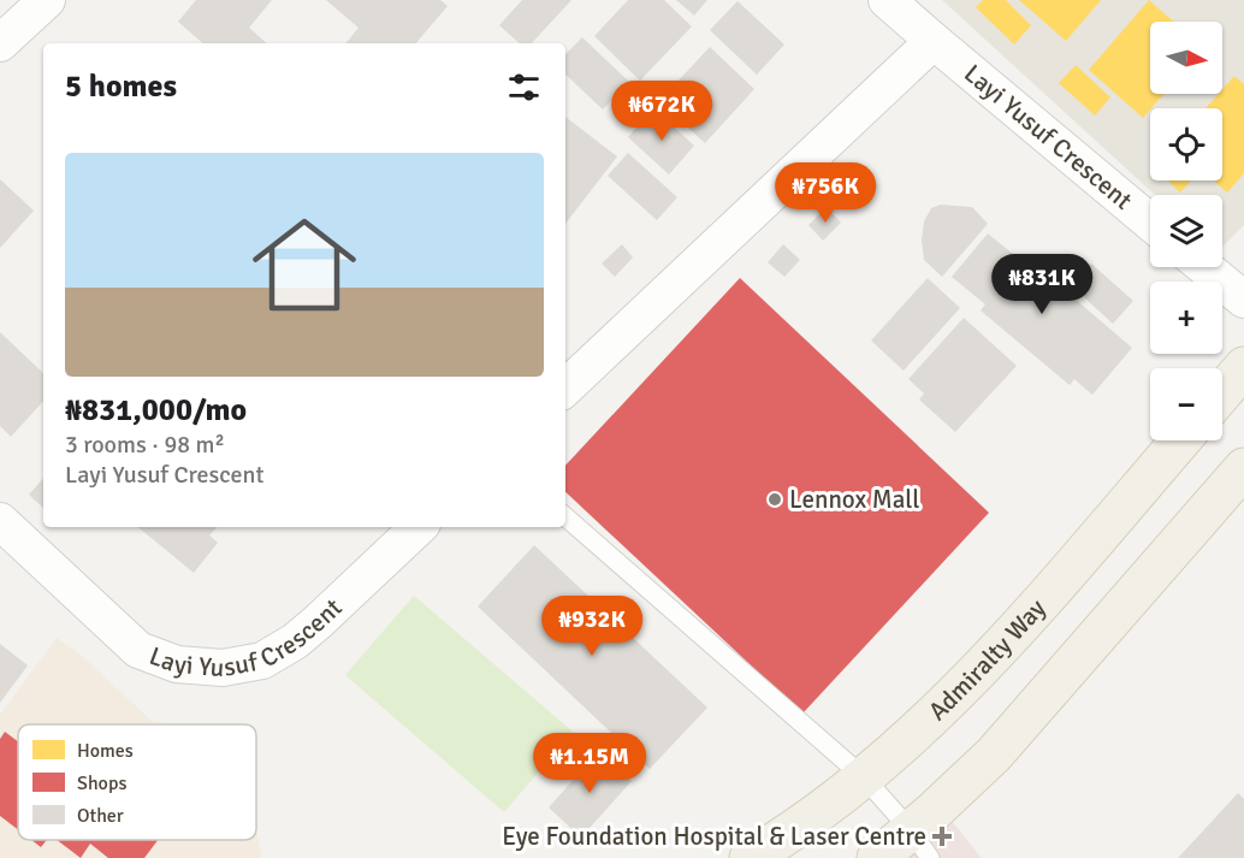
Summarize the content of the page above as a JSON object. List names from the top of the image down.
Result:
{
  "streets": {
    "main road": ["Admiralty Way"],
    "street": ["Layi Yusuf Crescent"]
  },
  "places": {
    "other": ["Lennox Mall"],
    "health": ["Eye Foundation Hospital & Laser Centre"]
  },
  "legend": ["Homes", "Shops", "Other"],
  "north": "right",
  "page": {
    "map_buttons": ["+", "−"],
    "heading": "5 homes",
    "price": [
      "₦672K",
      "₦756K",
      "₦831K",
      "₦932K",
      "₦1.15M"
    ],
    "list": [
      {
        "name": "₦831,000/mo",
        "note": "3 rooms · 98 m² · Layi Yusuf Crescent"
      }
    ]
  }
}
